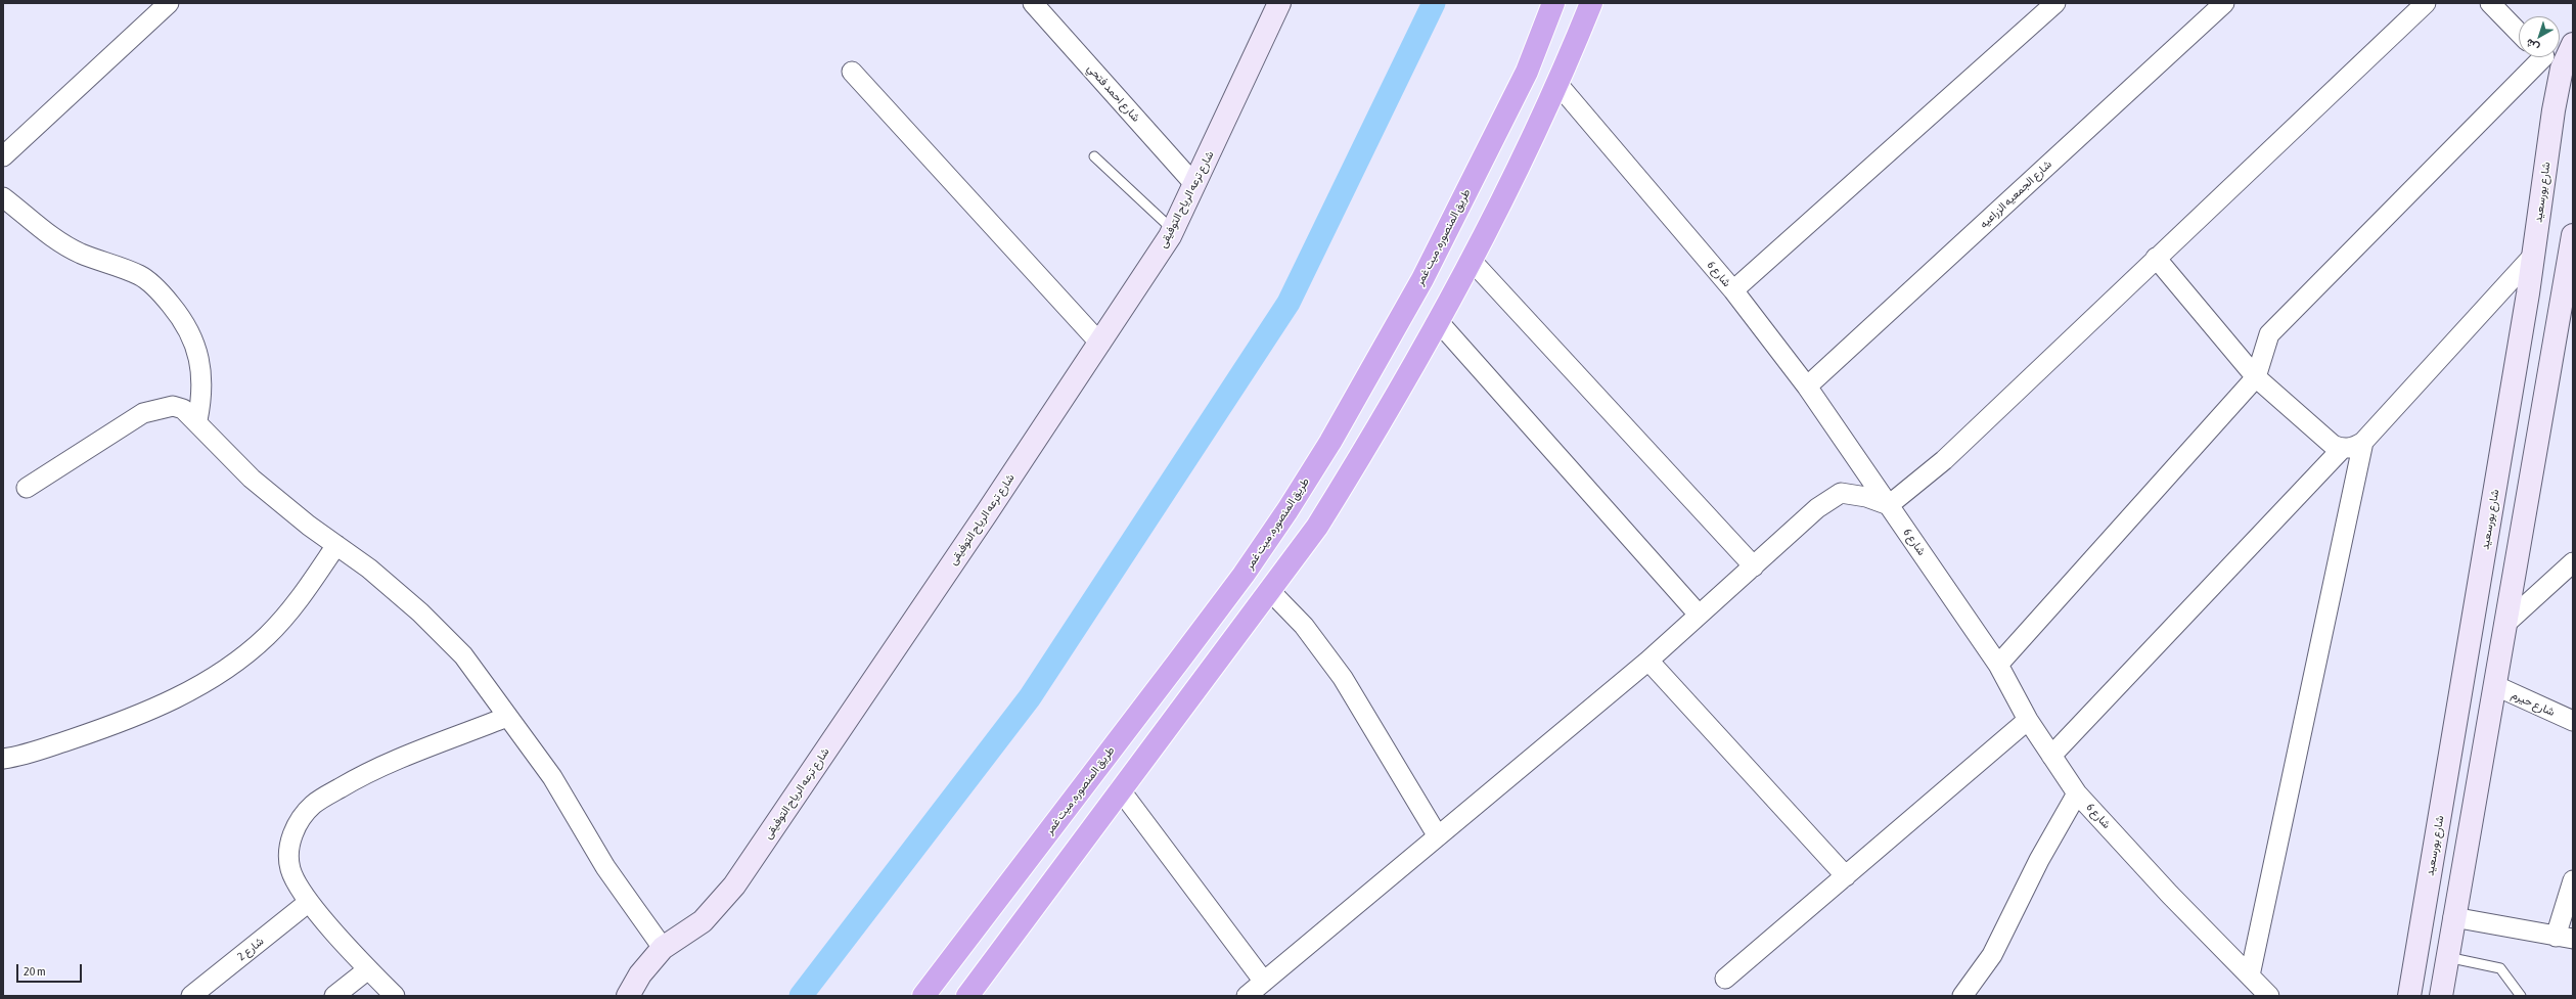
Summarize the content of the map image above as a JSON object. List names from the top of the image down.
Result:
{
  "streets": {
    "highway": ["طريق المنصوره, ميت غمر"],
    "street": [
      "شارع احمد فتحي",
      "شارع بورسعيد",
      "شارع الجمعيه الزراعيه",
      "شارع ترعه الرياح التوفيقى",
      "شارع 6",
      "شارع حيرم",
      "شارع 2"
    ]
  },
  "crossings": [
    ["شارع احمد فتحي", "شارع ترعه الرياح التوفيقى"],
    ["شارع الجمعيه الزراعيه", "شارع 6"]
  ],
  "scale_bar": "20 m",
  "north": "bottom left"
}
